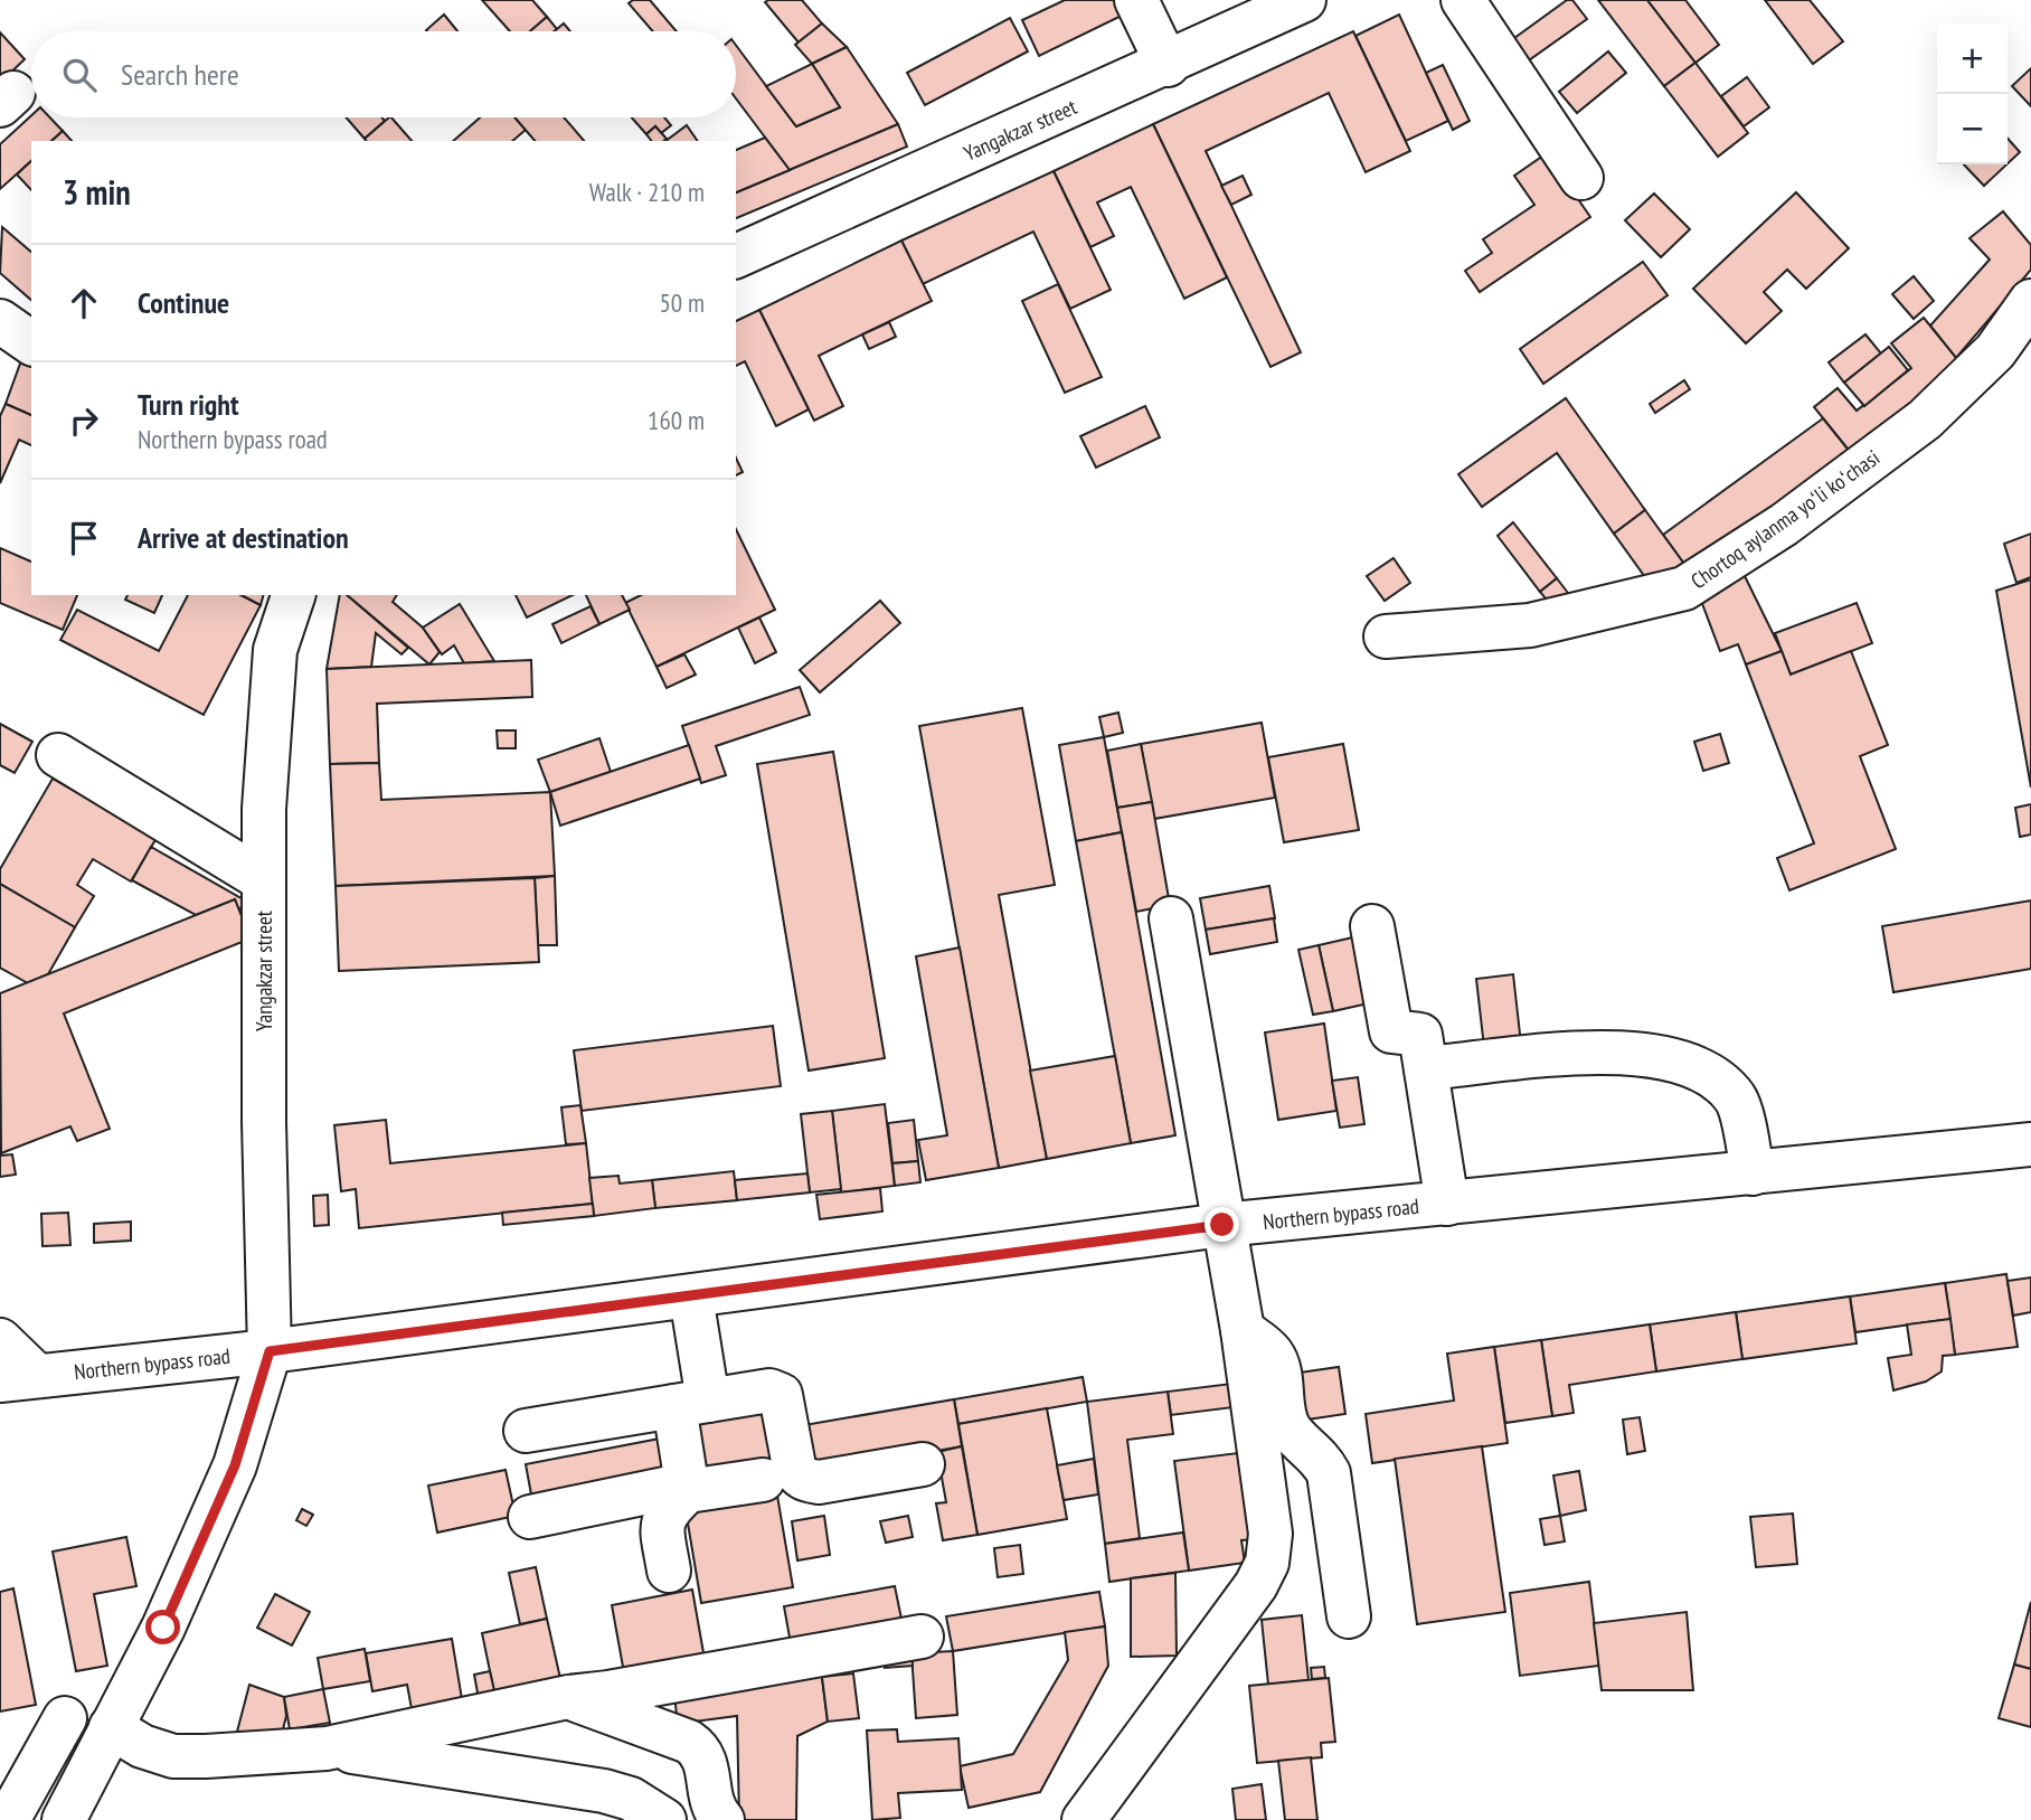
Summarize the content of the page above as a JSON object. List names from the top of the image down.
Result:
{
  "streets": {
    "street": ["Yangakzar street", "Chortoq aylanma yoʻli koʻchasi", "Northern bypass road"]
  },
  "crossings": [
    ["Yangakzar street", "Northern bypass road"]
  ],
  "page": {
    "map_buttons": ["+", "−"],
    "search": "Search here",
    "heading": ["3 min", "Walk · 210 m"],
    "list": [
      ["Continue", "50 m"],
      ["Turn right", "Northern bypass road", "160 m"],
      "Arrive at destination"
    ]
  }
}
